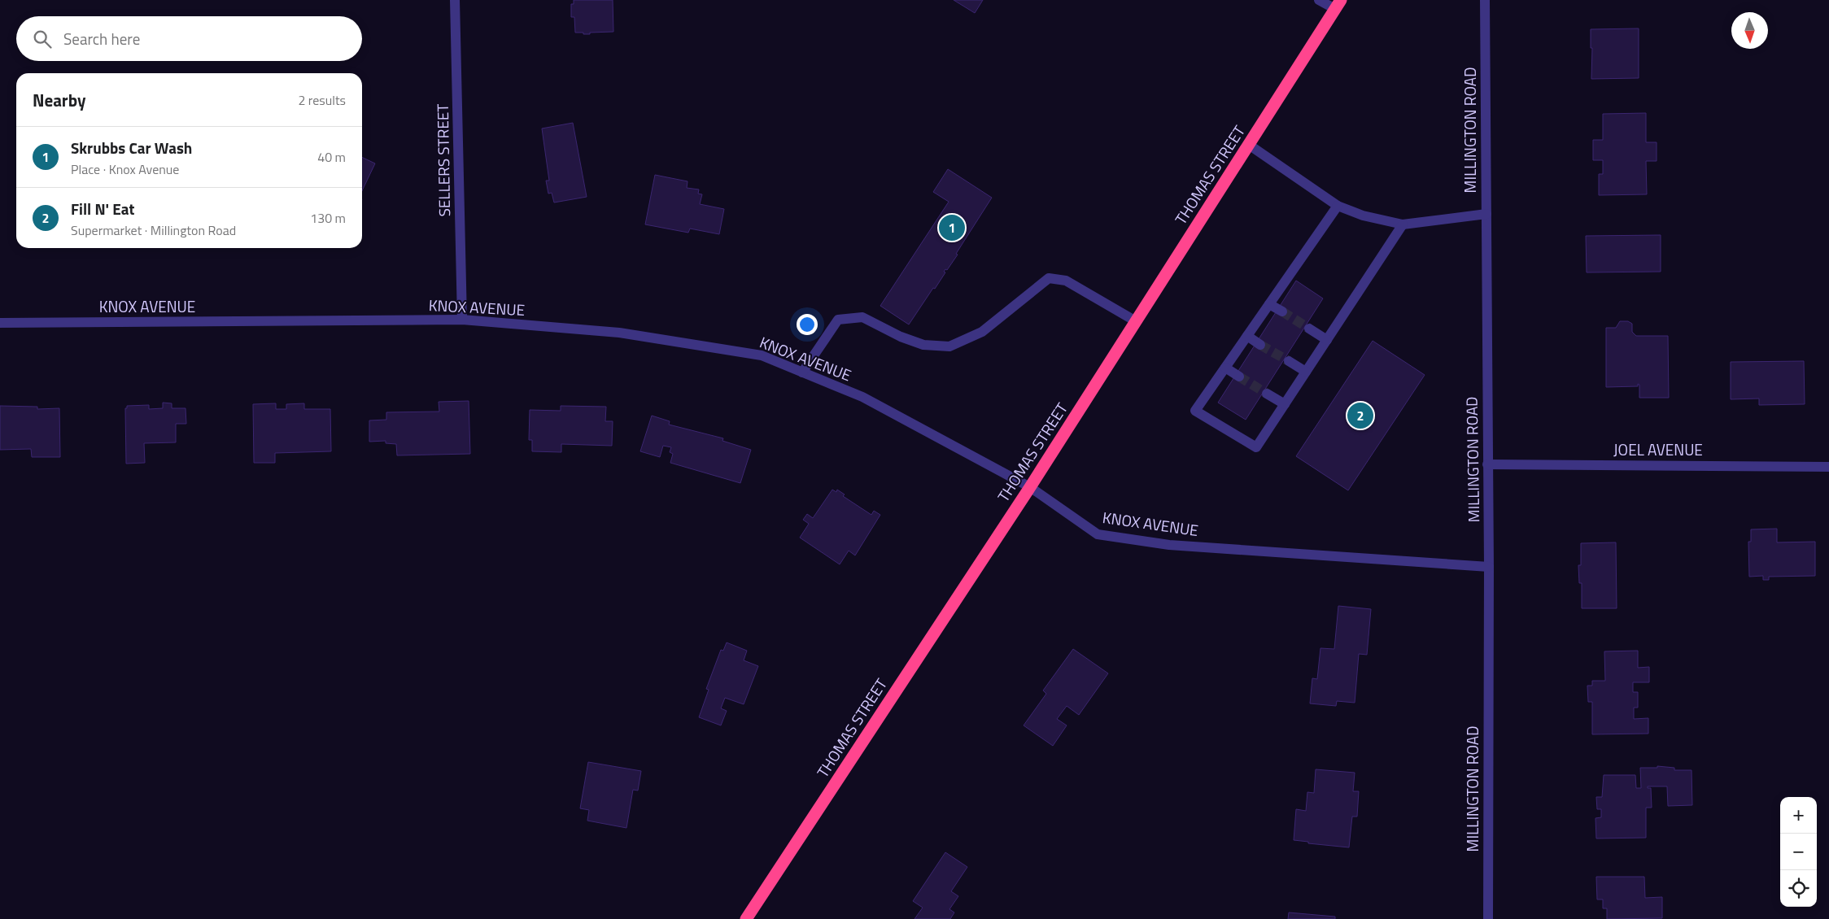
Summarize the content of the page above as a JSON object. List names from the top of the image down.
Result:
{
  "streets": {
    "highway": ["THOMAS STREET"],
    "street": [
      "MILLINGTON ROAD",
      "SELLERS STREET",
      "KNOX AVENUE",
      "JOEL AVENUE"
    ]
  },
  "crossings": [
    ["MILLINGTON ROAD", "KNOX AVENUE"],
    ["MILLINGTON ROAD", "JOEL AVENUE"],
    ["SELLERS STREET", "KNOX AVENUE"],
    ["THOMAS STREET", "KNOX AVENUE"]
  ],
  "north": "bottom",
  "page": {
    "search": "Search here",
    "heading": ["Nearby", "2 results"],
    "list": [
      {
        "mark": "1",
        "name": "Skrubbs Car Wash",
        "note": "Place · Knox Avenue",
        "value": "40 m"
      },
      {
        "mark": "2",
        "name": "Fill N' Eat",
        "note": "Supermarket · Millington Road",
        "value": "130 m"
      }
    ],
    "pins": ["1", "2"],
    "map_buttons": ["+", "−"]
  }
}
